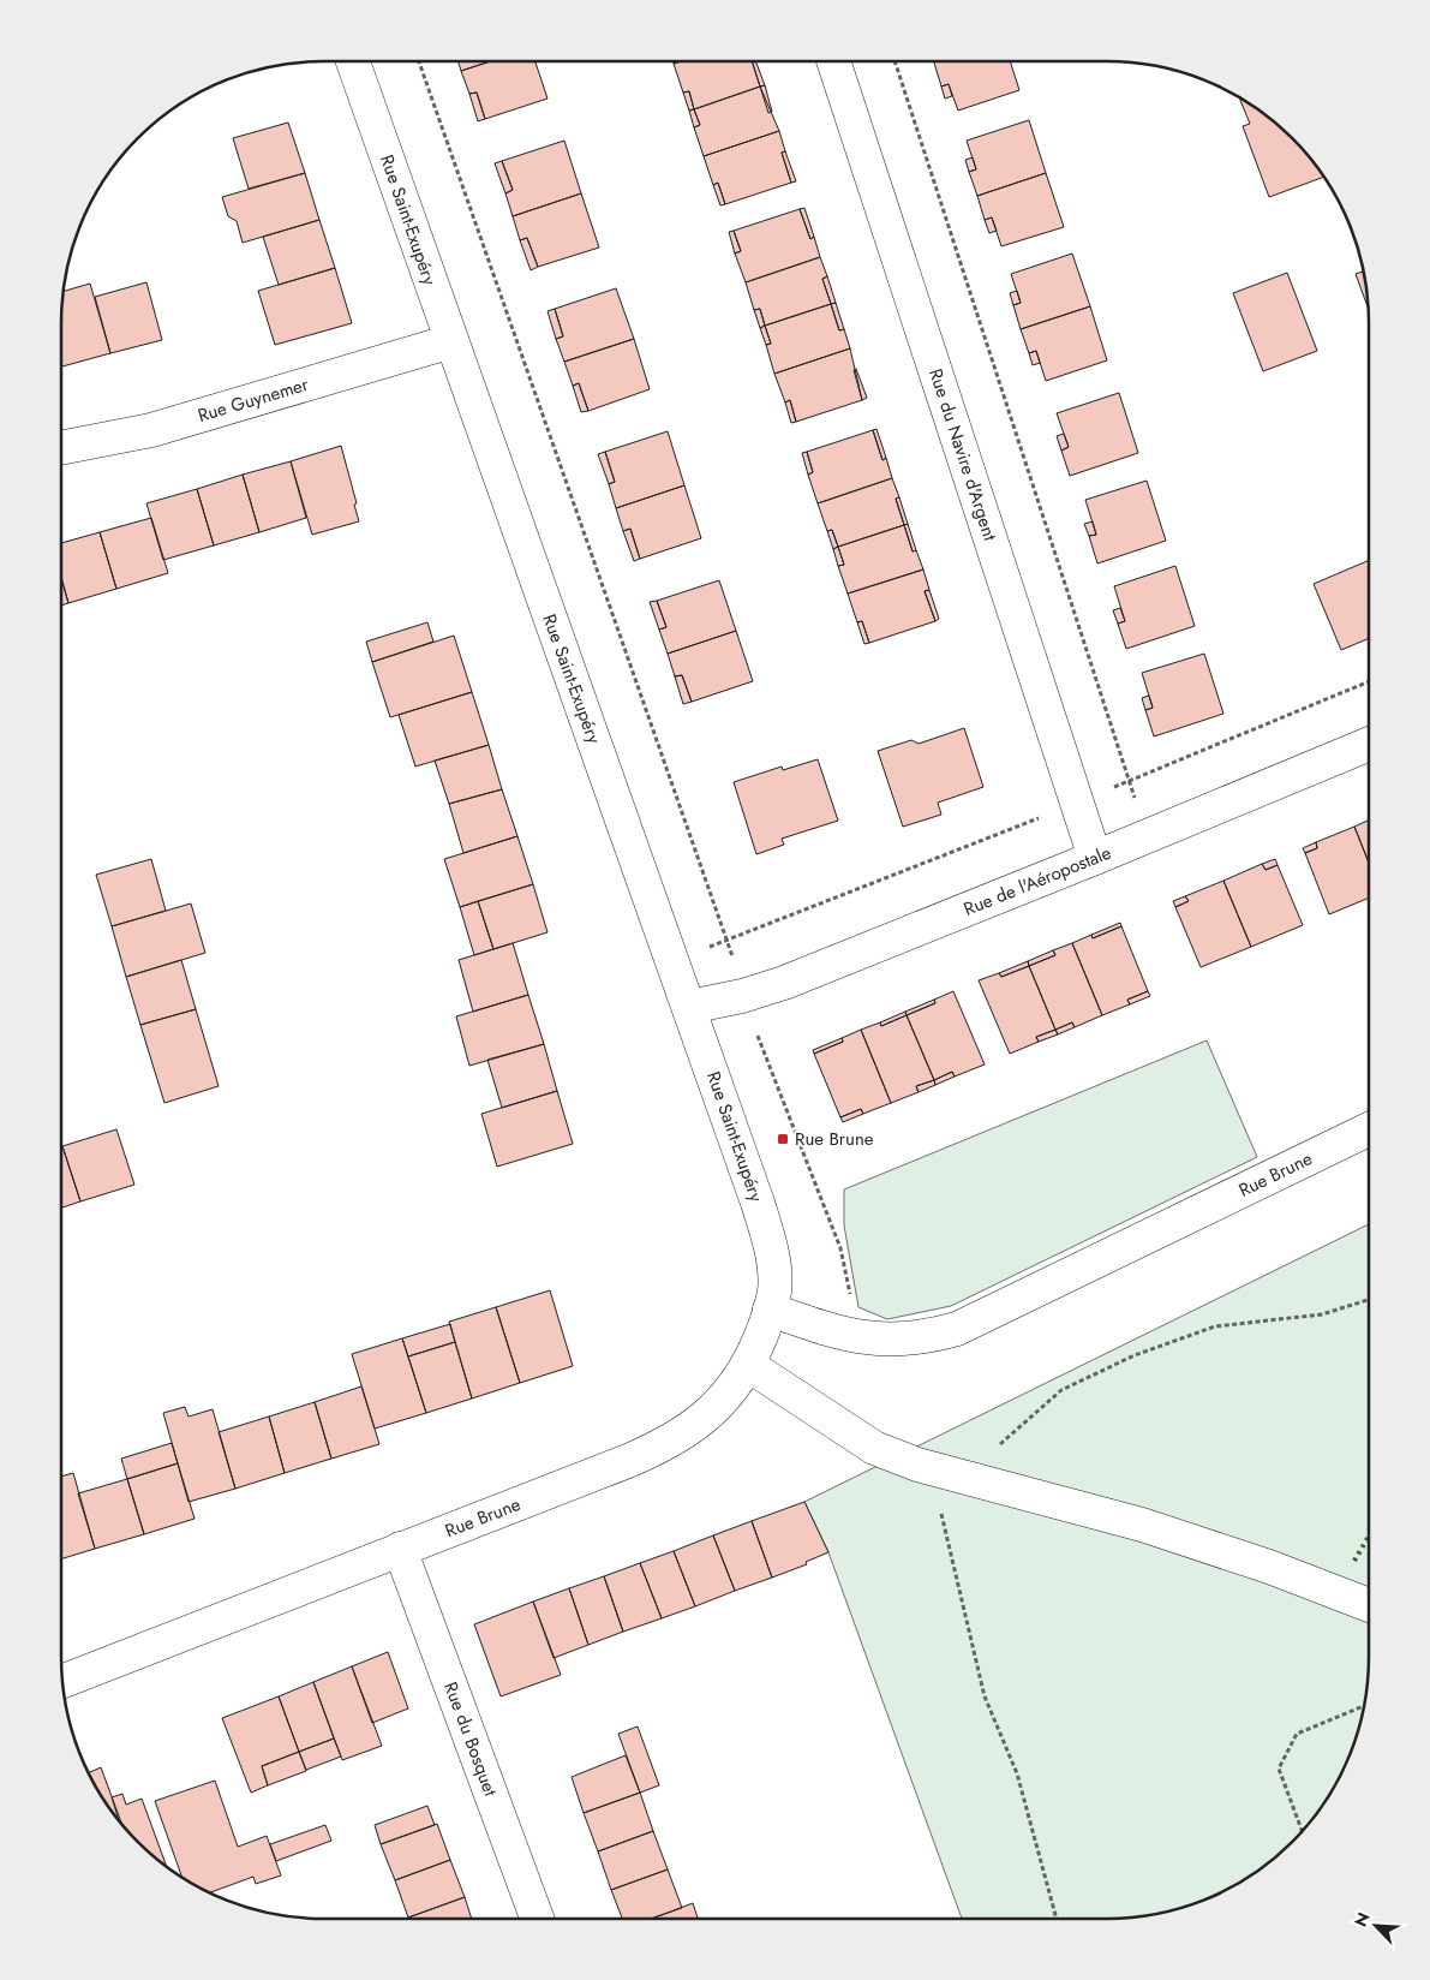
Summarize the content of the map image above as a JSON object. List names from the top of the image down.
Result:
{
  "streets": {
    "street": [
      "Rue Saint-Exupéry",
      "Rue Guynemer",
      "Rue du Navire d'Argent",
      "Rue de l'Aéropostale",
      "Rue Brune",
      "Rue du Bosquet"
    ]
  },
  "crossings": [
    ["Rue Saint-Exupéry", "Rue Guynemer"],
    ["Rue Saint-Exupéry", "Rue de l'Aéropostale"],
    ["Rue Saint-Exupéry", "Rue Brune"],
    ["Rue du Navire d'Argent", "Rue de l'Aéropostale"],
    ["Rue Brune", "Rue du Bosquet"]
  ],
  "places": {
    "transit": ["Rue Brune"]
  },
  "north": "top left"
}
